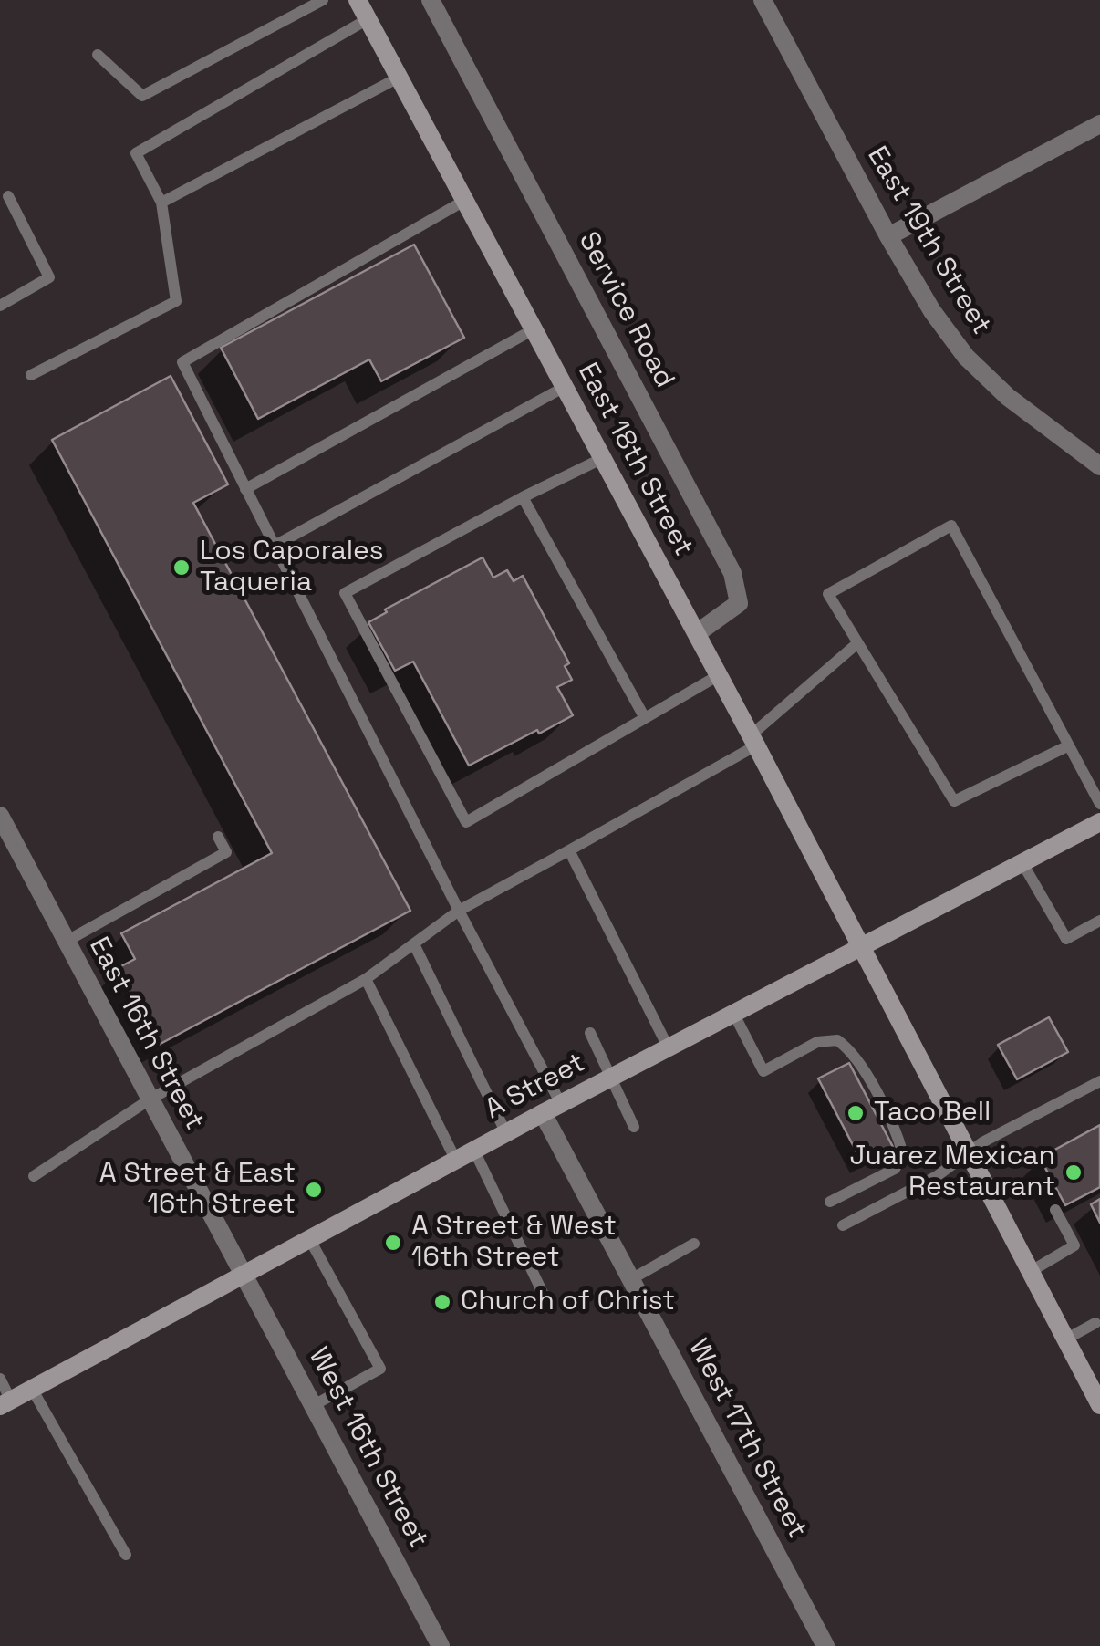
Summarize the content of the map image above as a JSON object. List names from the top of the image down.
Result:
{
  "streets": {
    "main road": ["East 18th Street", "A Street"],
    "street": [
      "East 19th Street",
      "Service Road",
      "East 16th Street",
      "West 17th Street",
      "West 16th Street"
    ]
  },
  "crossings": [
    ["Service Road", "East 18th Street"],
    ["East 18th Street", "A Street"],
    ["East 16th Street", "A Street"],
    ["East 16th Street", "West 16th Street"],
    ["A Street", "West 17th Street"],
    ["A Street", "West 16th Street"]
  ],
  "places": [
    "Los Caporales Taqueria",
    "Taco Bell",
    "Juarez Mexican Restaurant",
    "A Street & East 16th Street",
    "A Street & West 16th Street",
    "Church of Christ"
  ]
}
